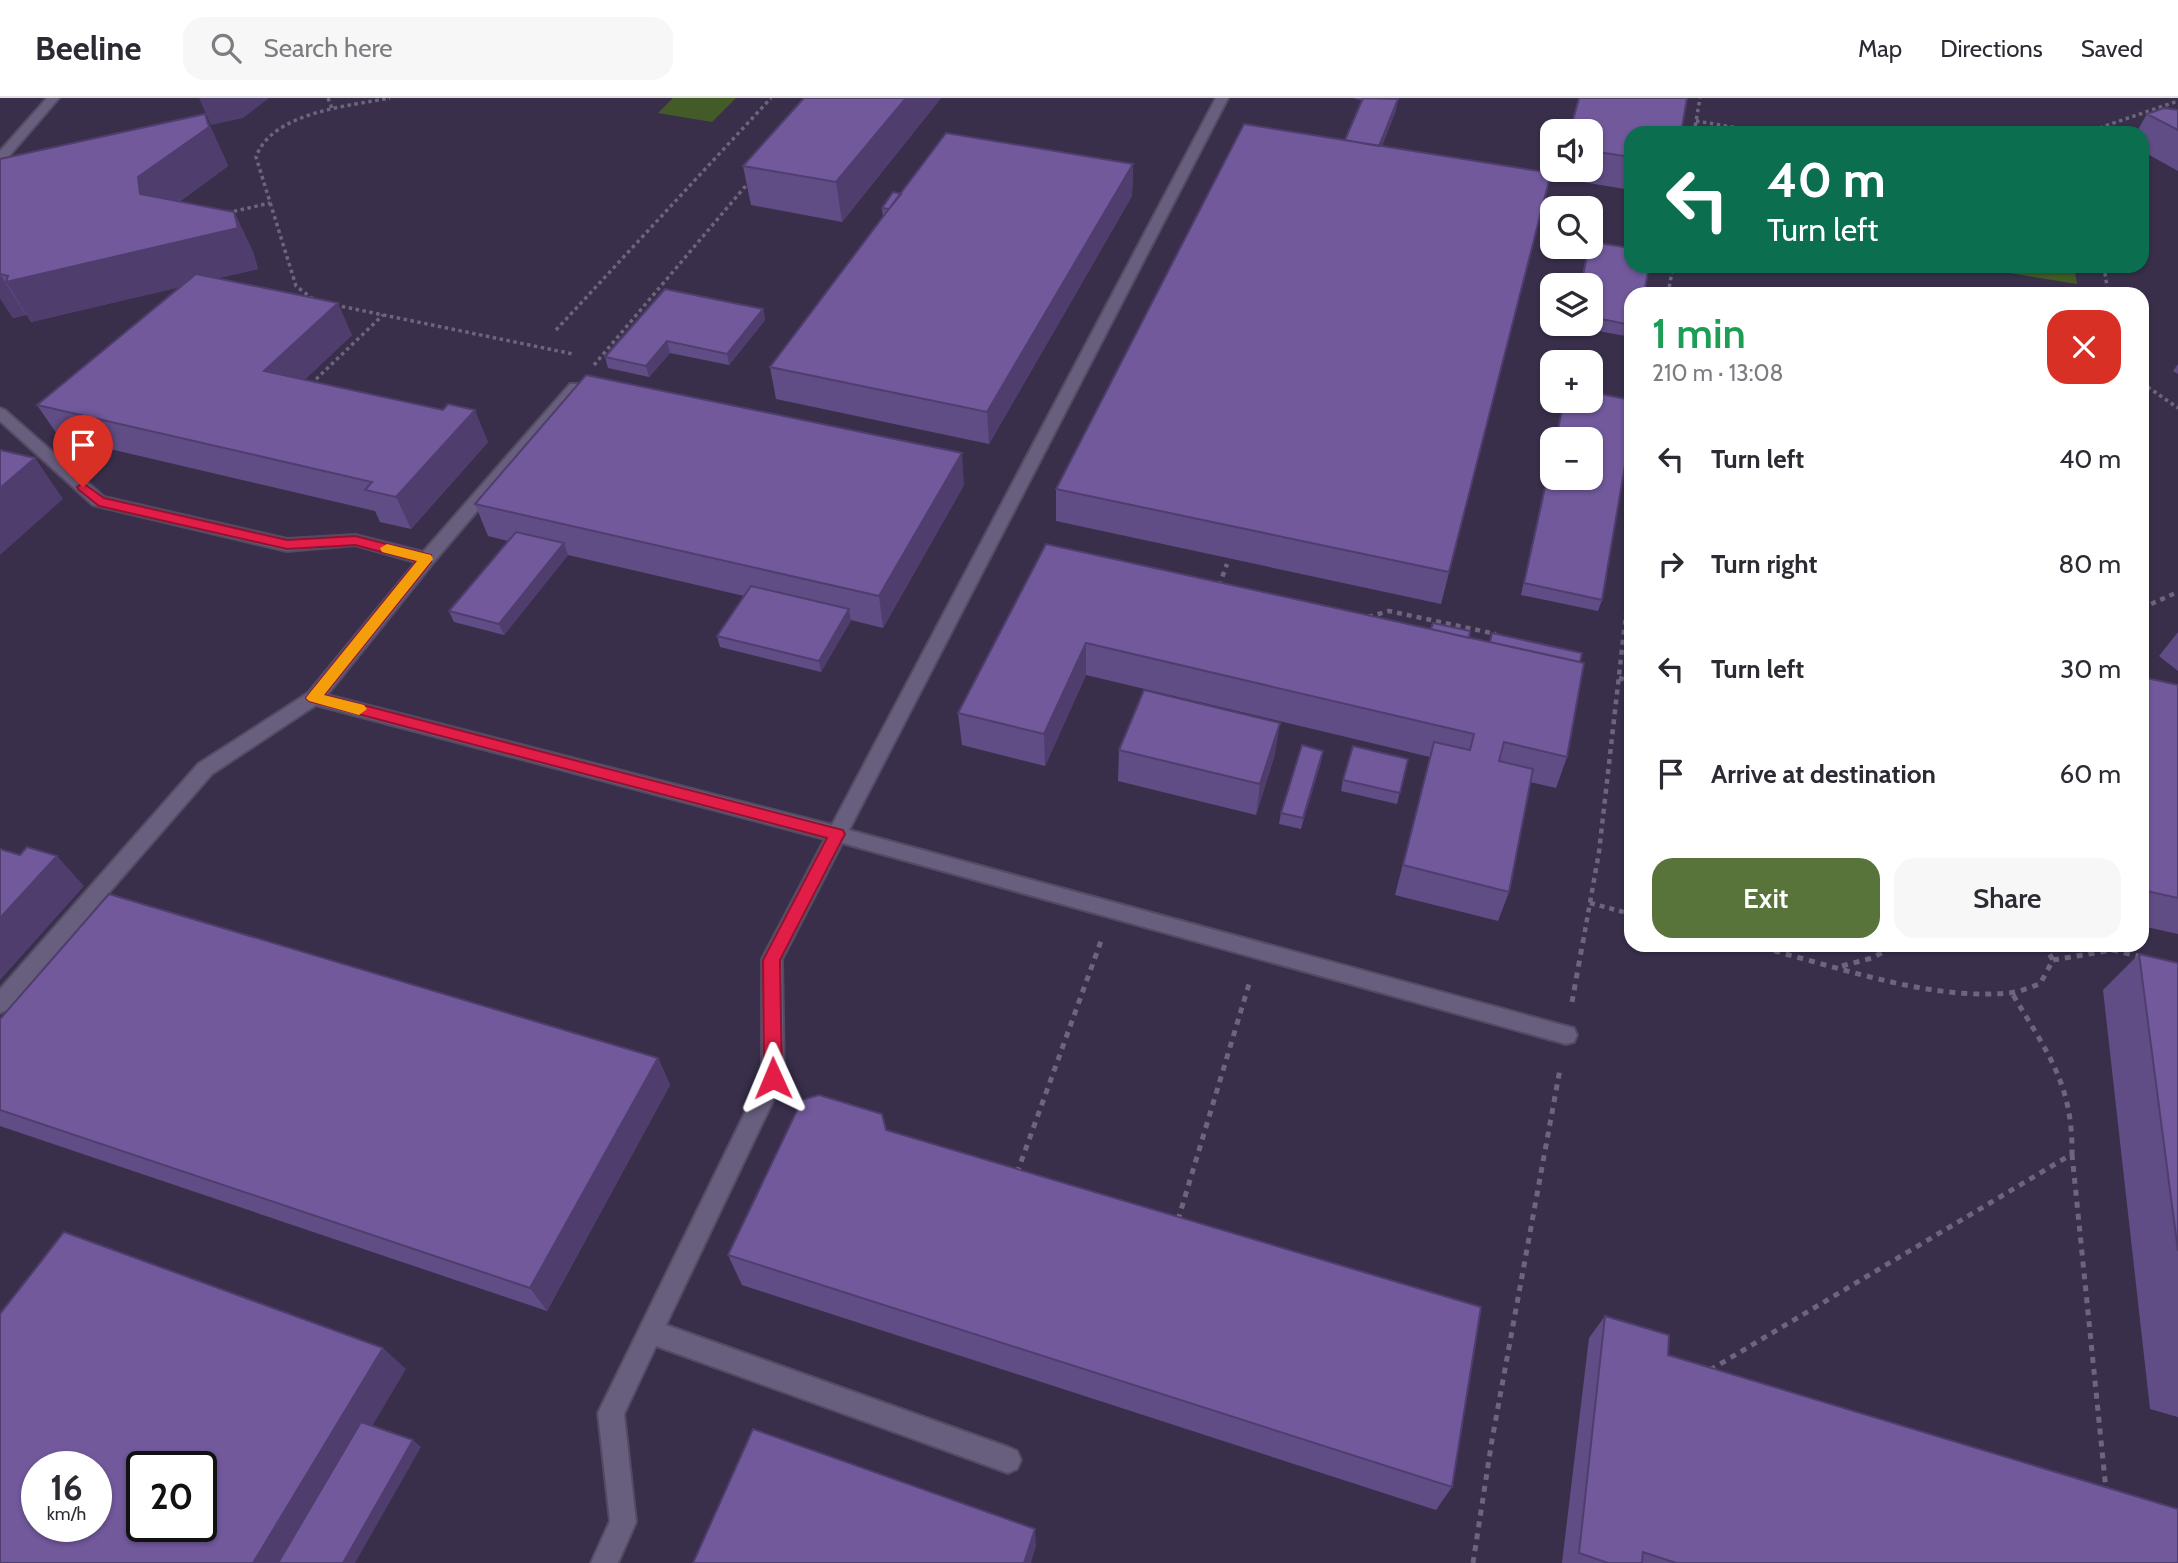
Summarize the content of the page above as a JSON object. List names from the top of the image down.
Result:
{
  "page": {
    "header": "Beeline",
    "search": "Search here",
    "nav": ["Map", "Directions", "Saved"],
    "map_buttons": ["+", "−"],
    "turn": ["40 m", "Turn left"],
    "heading": ["1 min", "210 m · 13:08"],
    "list": [
      {
        "name": "Turn left",
        "value": "40 m"
      },
      {
        "name": "Turn right",
        "value": "80 m"
      },
      {
        "name": "Turn left",
        "value": "30 m"
      },
      {
        "name": "Arrive at destination",
        "value": "60 m"
      }
    ],
    "buttons": ["Exit", "Share"],
    "speed": "16 km/h",
    "limit": "20"
  }
}
